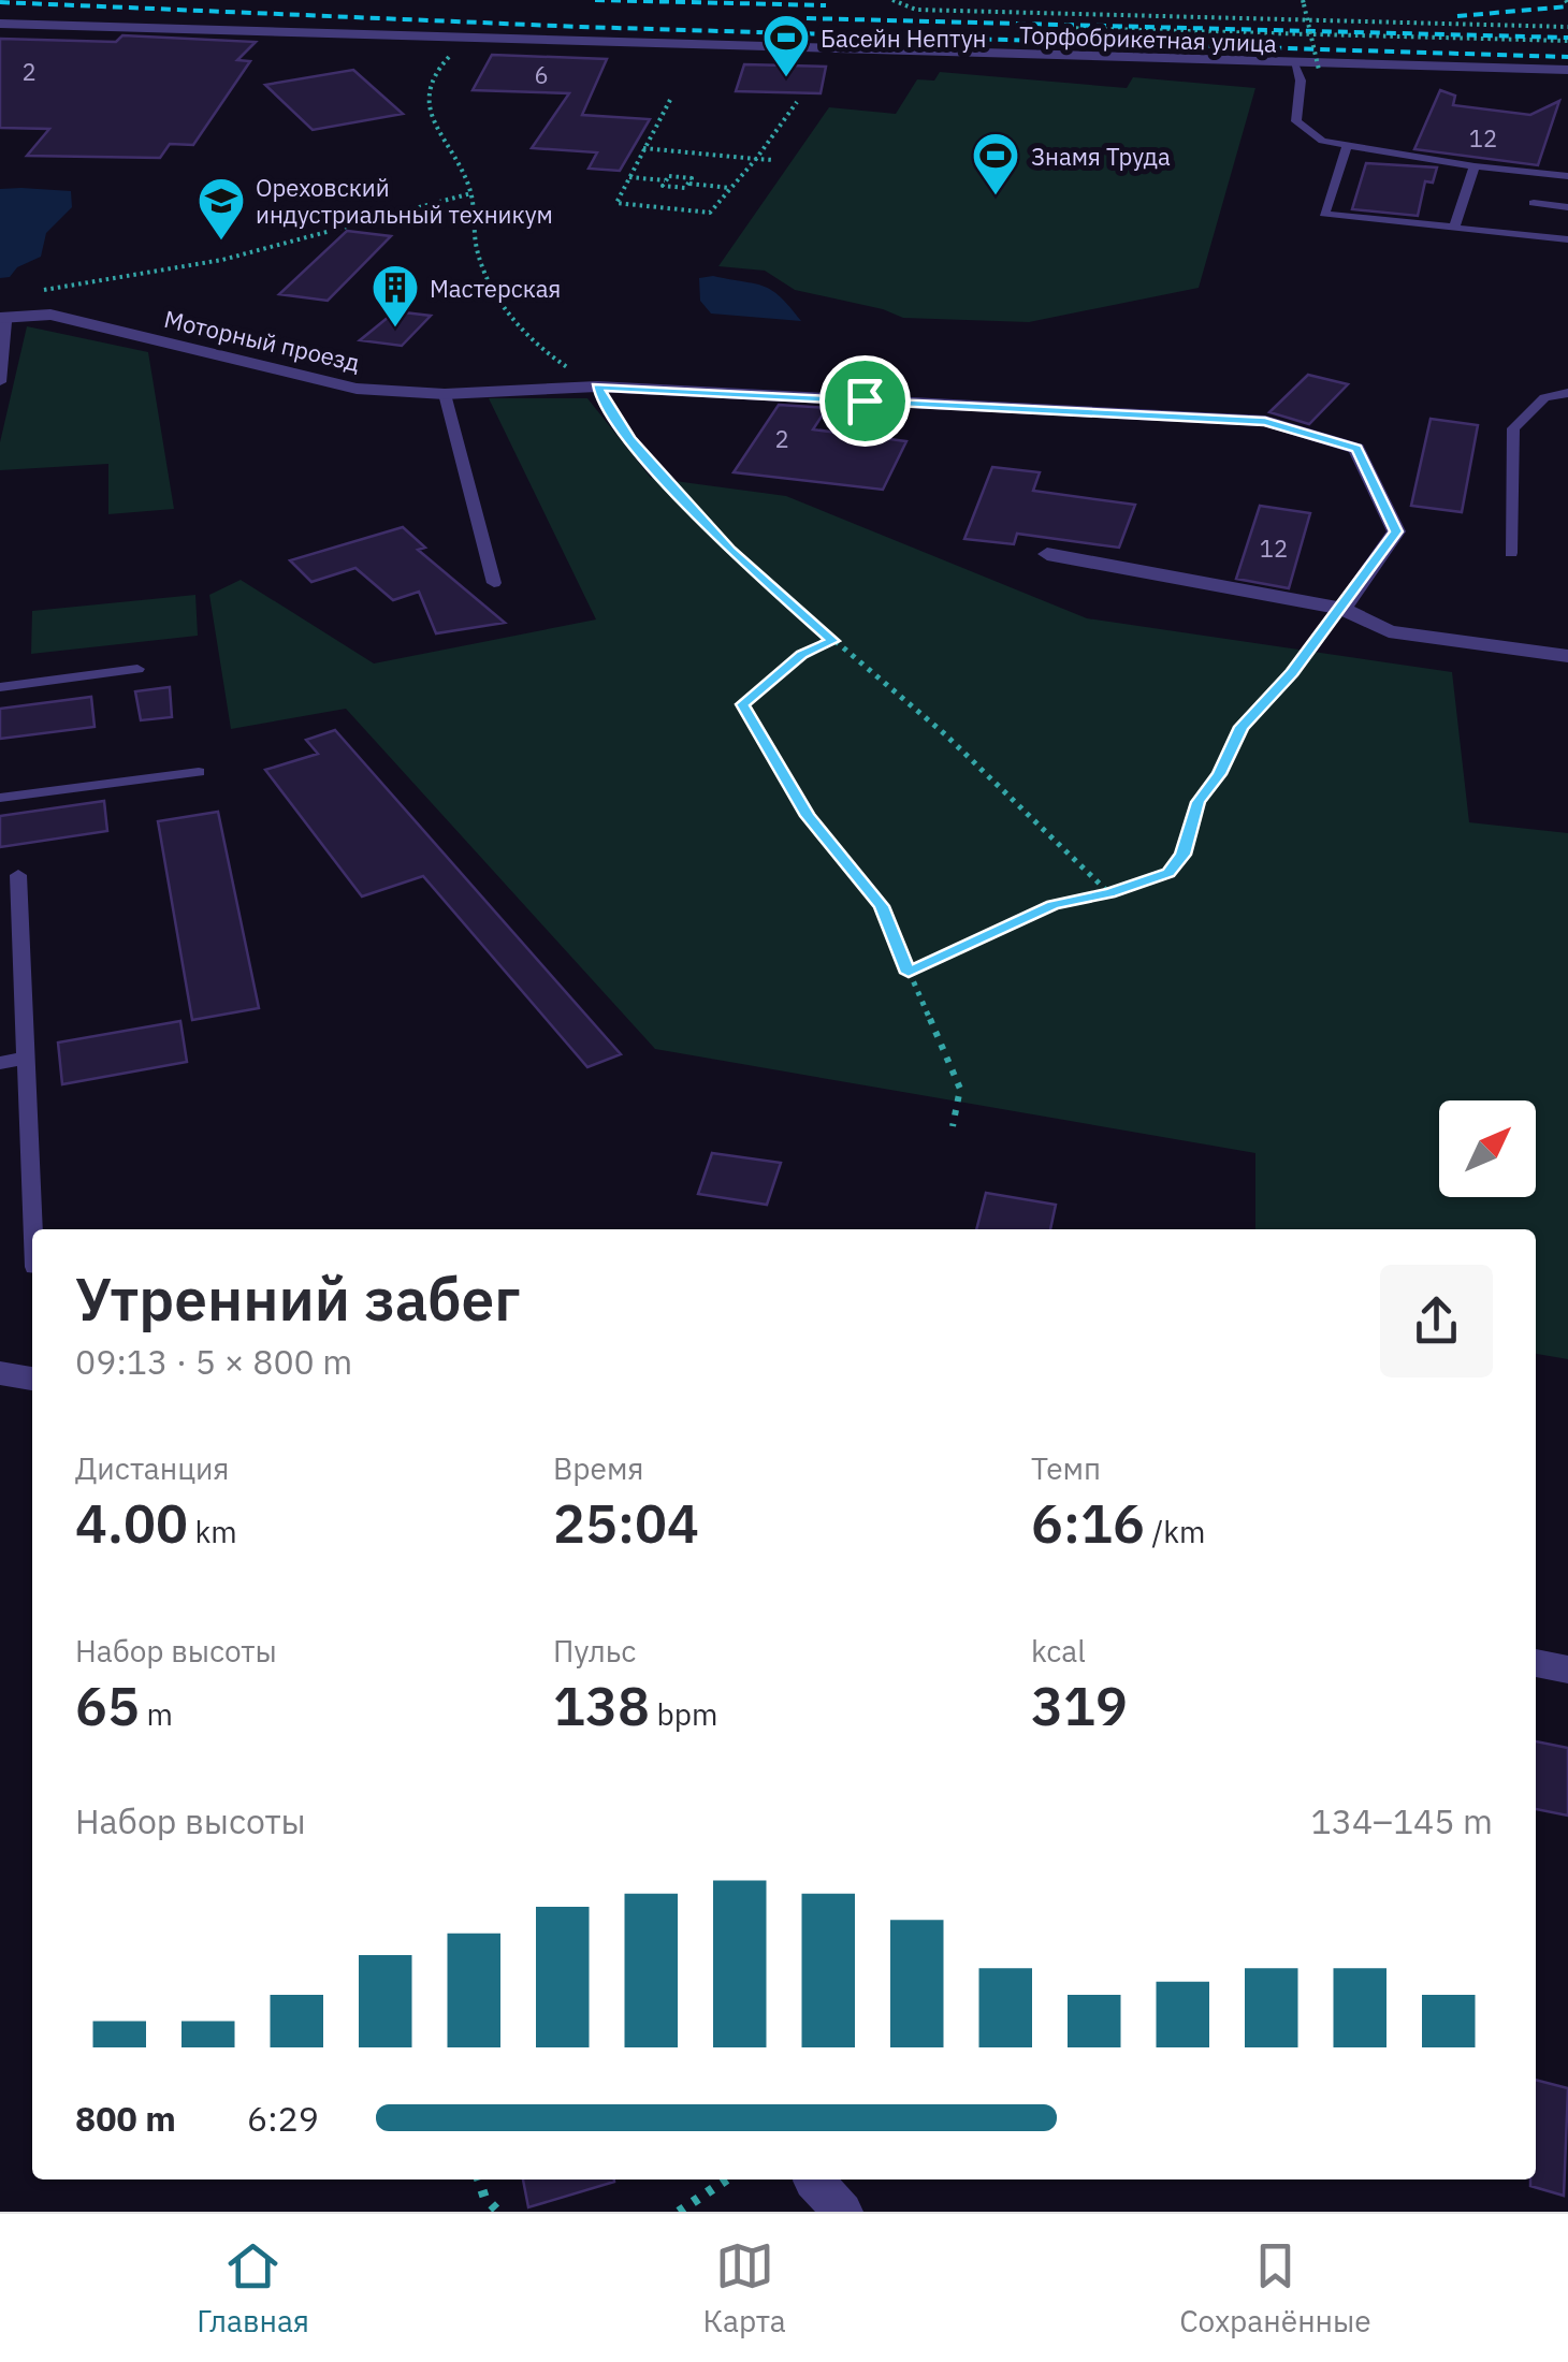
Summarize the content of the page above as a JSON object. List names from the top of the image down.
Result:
{
  "streets": {
    "street": ["Торфобрикетная улица", "Моторный проезд"]
  },
  "places": {
    "sports": ["Басейн Нептун", "Знамя Труда"],
    "school or university": ["Ореховский индустриальный техникум"],
    "building": ["Мастерская"]
  },
  "house_numbers": [
    "2",
    "6",
    "12",
    "2",
    "12"
  ],
  "north": "top right",
  "page": {
    "heading": ["Утренний забег", "09:13 · 5 × 800 m"],
    "stats": [
      ["Дистанция", "4.00 km"],
      ["Время", "25:04"],
      ["Темп", "6:16 /km"],
      ["Набор высоты", "65 m"],
      ["Пульс", "138 bpm"],
      ["kcal", "319"]
    ],
    "chart": ["Набор высоты", "134–145 m"],
    "list": [
      {
        "name": "800 m",
        "note": "6:29"
      }
    ],
    "tabs": ["Главная", "Карта", "Сохранённые"]
  }
}
